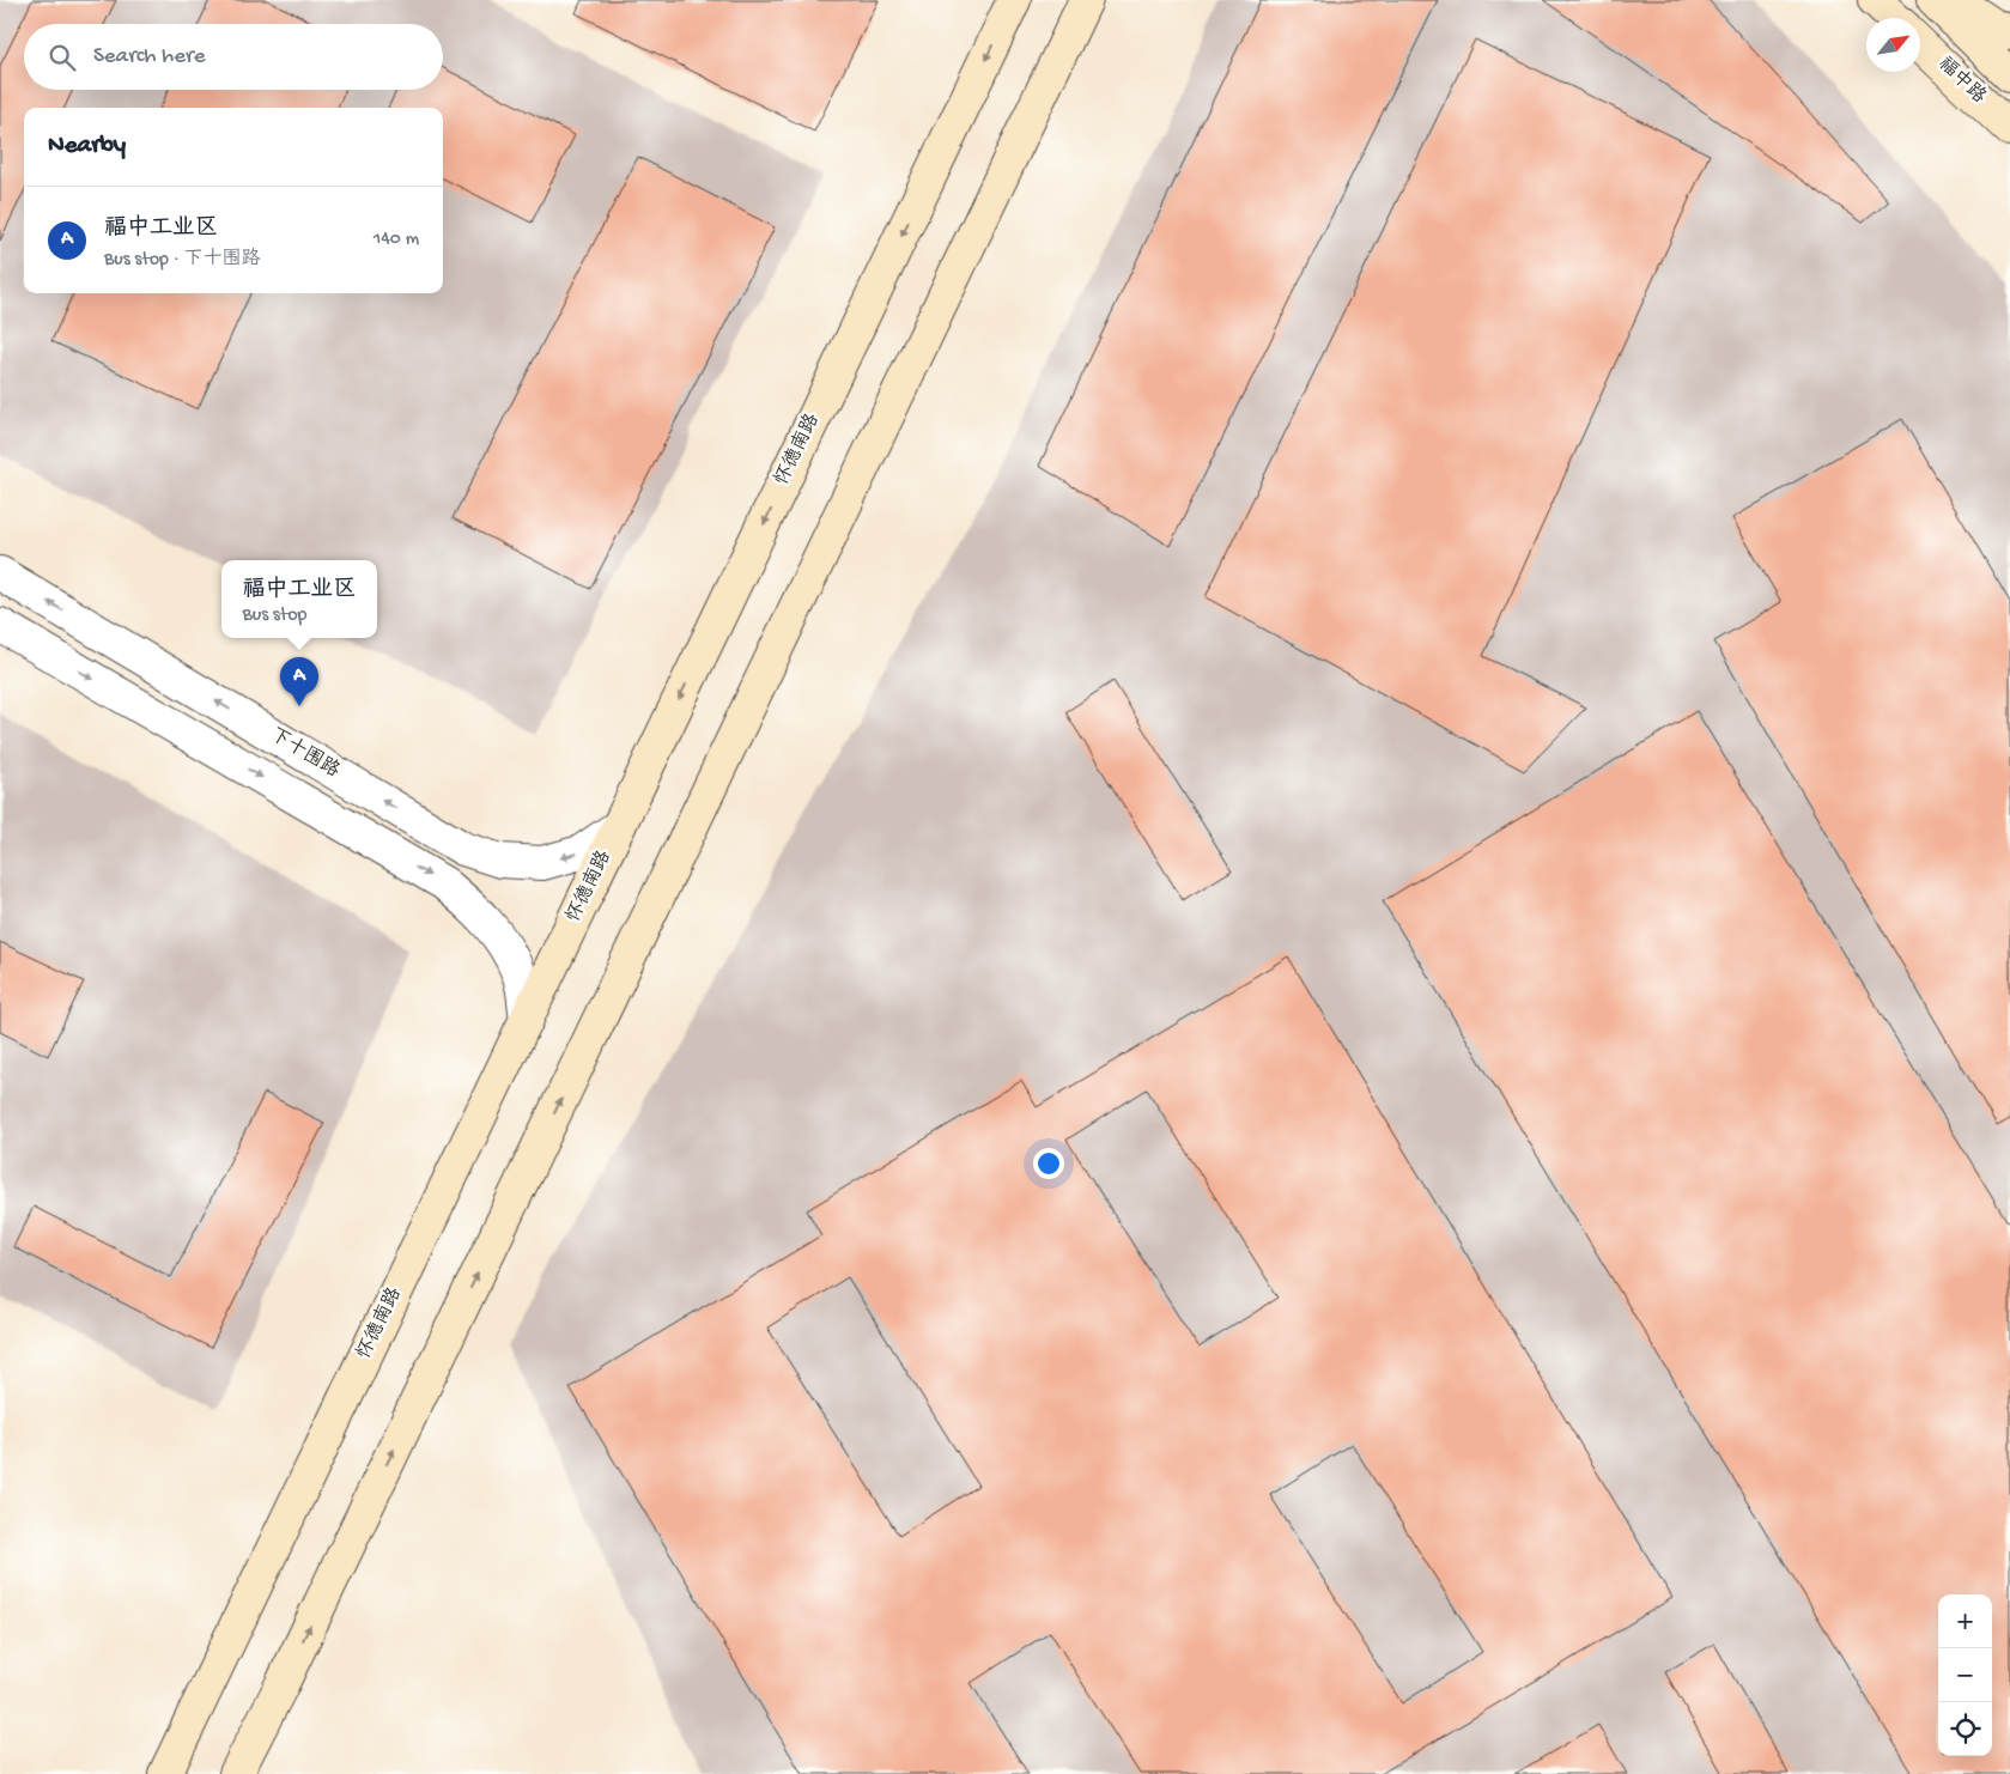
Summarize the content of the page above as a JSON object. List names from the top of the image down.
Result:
{
  "streets": {
    "main road": ["福中路", "怀德南路"],
    "street": ["下十围路"]
  },
  "crossings": [
    ["怀德南路", "下十围路"]
  ],
  "north": "top right",
  "page": {
    "search": "Search here",
    "heading": "Nearby",
    "list": [
      {
        "mark": "A",
        "name": "福中工业区",
        "note": "Bus stop · 下十围路",
        "value": "140 m"
      }
    ],
    "popup": ["福中工业区", "Bus stop"],
    "pins": "A",
    "map_buttons": ["+", "−"]
  }
}
